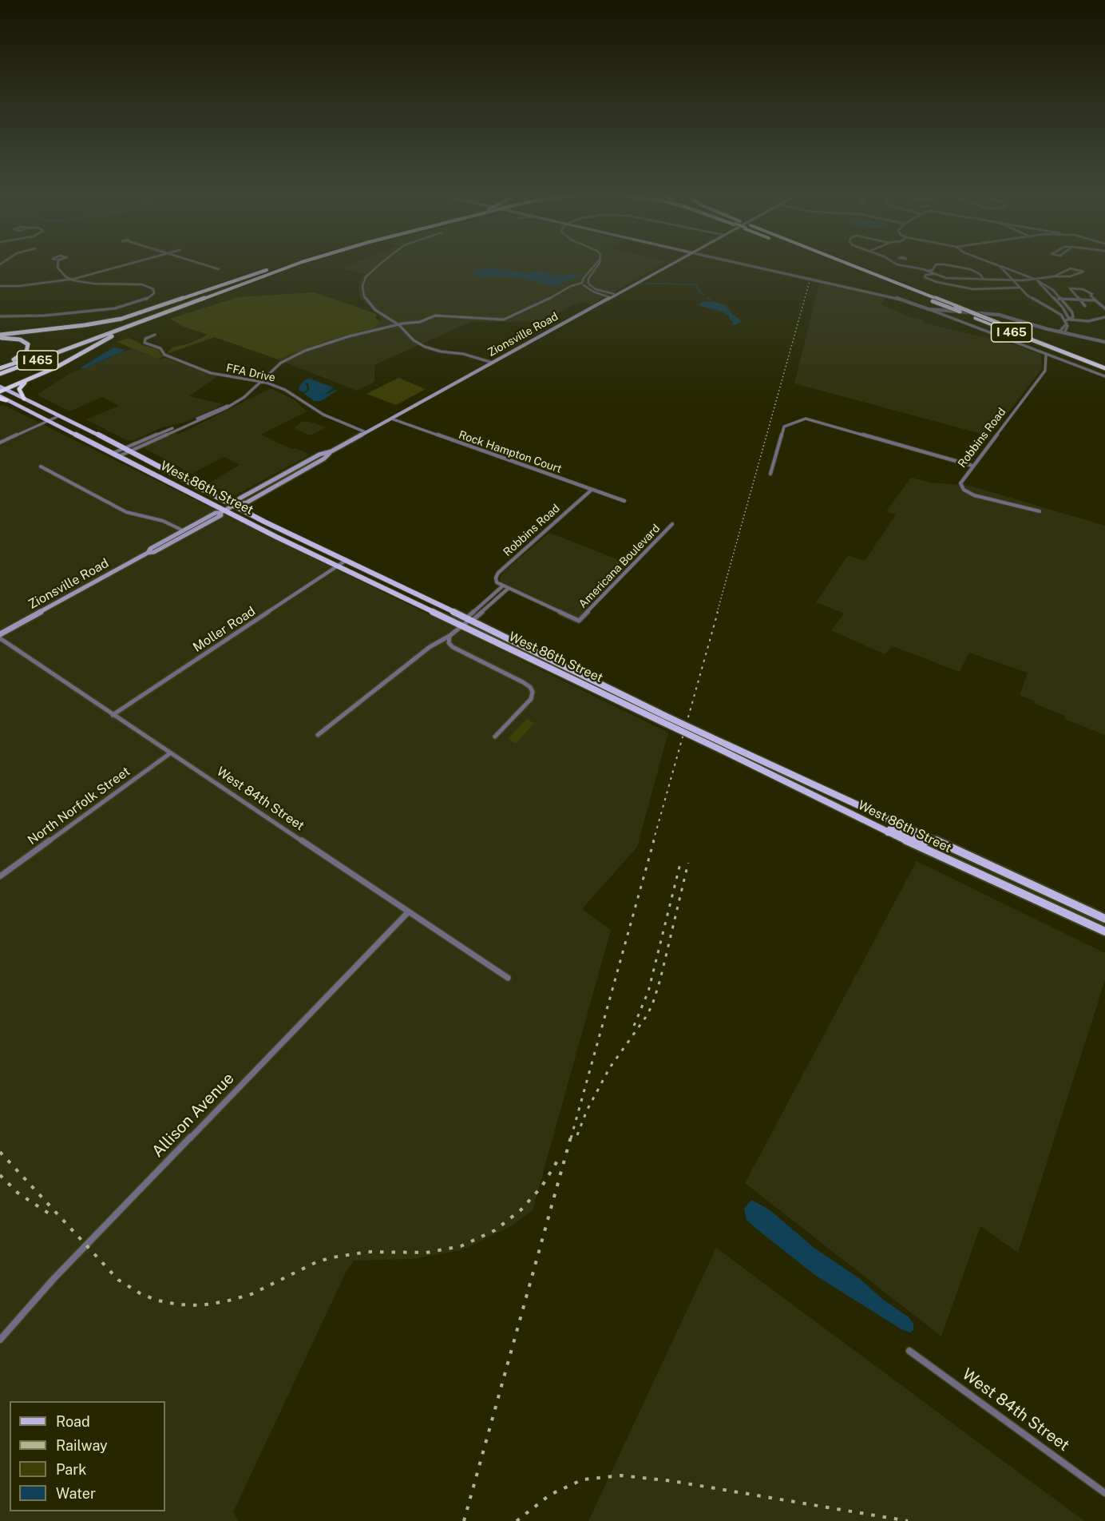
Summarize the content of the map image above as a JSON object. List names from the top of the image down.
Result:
{
  "streets": {
    "highway": ["I 465"],
    "main road": ["Zionsville Road", "West 86th Street"],
    "street": [
      "FFA Drive",
      "Robbins Road",
      "Rock Hampton Court",
      "Americana Boulevard",
      "Moller Road",
      "West 84th Street",
      "North Norfolk Street",
      "Allison Avenue"
    ]
  },
  "crossings": [
    ["Zionsville Road", "FFA Drive"],
    ["Zionsville Road", "Rock Hampton Court"],
    ["Zionsville Road", "West 86th Street"],
    ["Robbins Road", "Rock Hampton Court"],
    ["Robbins Road", "Americana Boulevard"],
    ["West 86th Street", "Moller Road"],
    ["Moller Road", "West 84th Street"],
    ["West 84th Street", "North Norfolk Street"],
    ["West 84th Street", "Allison Avenue"]
  ],
  "legend": [
    "Road",
    "Railway",
    "Park",
    "Water"
  ]
}
